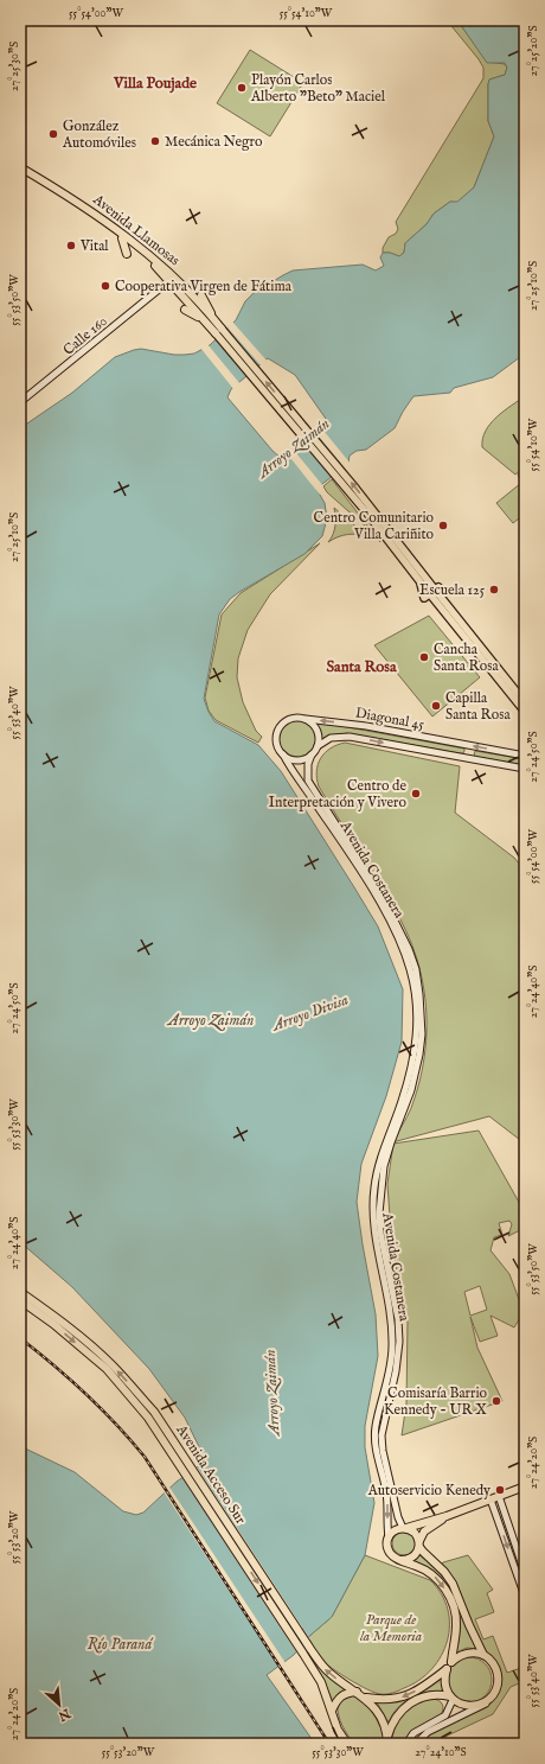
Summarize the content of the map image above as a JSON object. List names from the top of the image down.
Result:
{
  "streets": {
    "highway": ["Avenida Llamosas", "Avenida Acceso Sur"],
    "main road": ["Calle 160", "Diagonal 45", "Avenida Costanera"]
  },
  "crossings": [
    ["Diagonal 45", "Avenida Costanera"]
  ],
  "districts": ["Villa Poujade", "Santa Rosa"],
  "water": ["Arroyo Zaimán", "Arroyo Divisa", "Río Paraná"],
  "parks": ["Parque de la Memoria"],
  "places": [
    "Playón Carlos Alberto \"Beto\" Maciel",
    "González Automóviles",
    "Mecánica Negro",
    "Vital",
    "Cooperativa Virgen de Fátima",
    "Centro Comunitario Villa Cariñito",
    "Escuela 125",
    "Cancha Santa Rosa",
    "Capilla Santa Rosa",
    "Centro de Interpretación y Vivero",
    "Comisaría Barrio Kennedy - UR X",
    "Autoservicio Kenedy"
  ],
  "north": "bottom right",
  "coordinates": [
    "55°54'00\"W",
    "55°54'10\"W",
    "27°25'20\"S",
    "27°25'30\"S",
    "27°25'10\"S",
    "55°53'50\"W",
    "55°53'40\"W",
    "27°24'50\"S",
    "27°24'40\"S",
    "55°53'30\"W",
    "27°24'20\"S",
    "55°53'20\"W",
    "27°24'10\"S"
  ]
}
